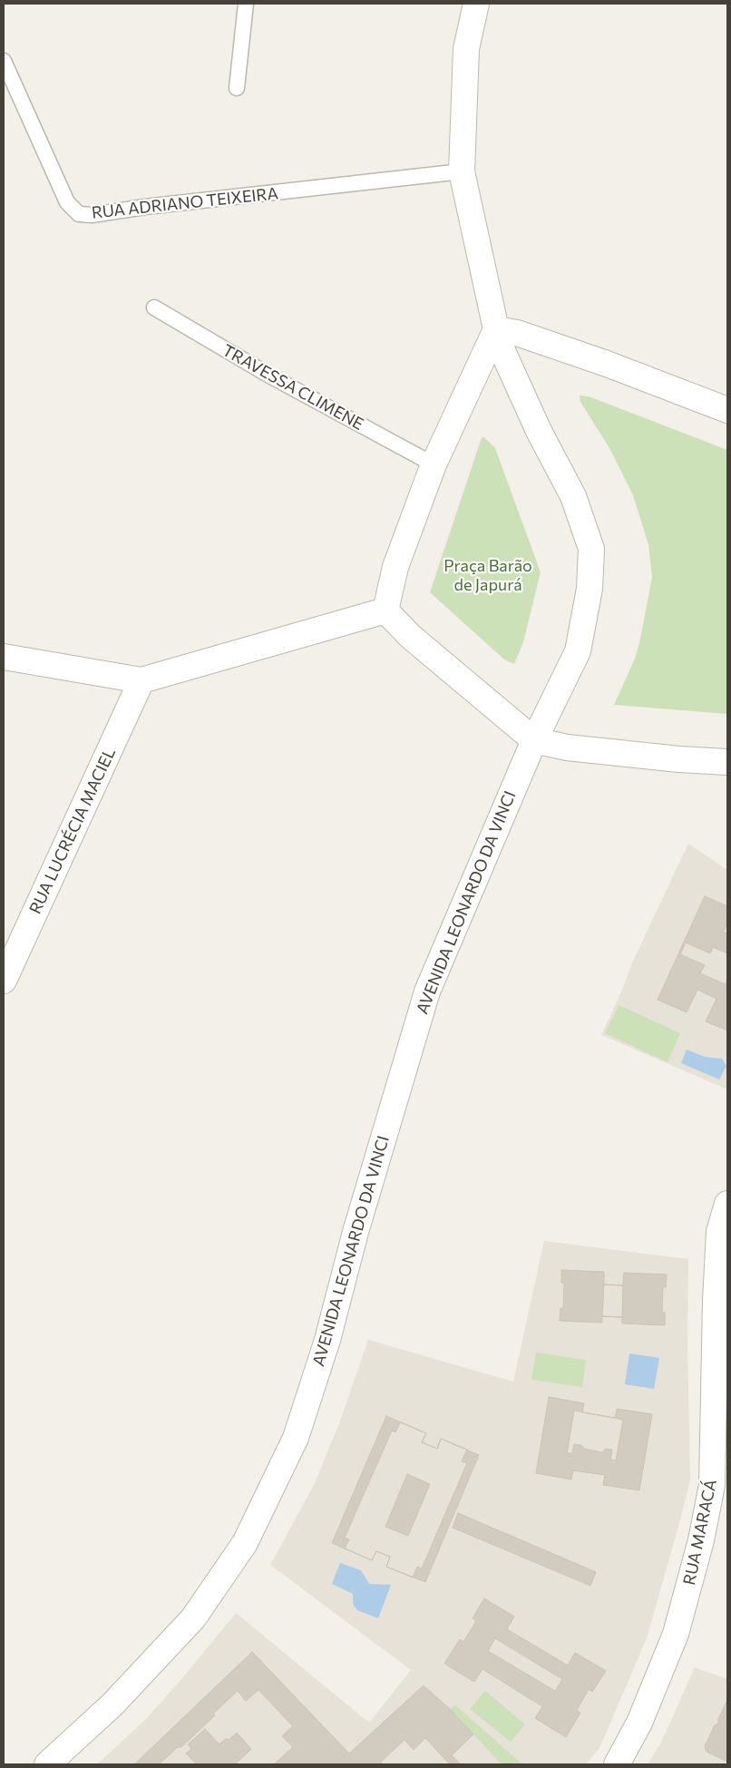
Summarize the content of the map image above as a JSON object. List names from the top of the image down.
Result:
{
  "streets": {
    "street": ["RUA LUCRÉCIA MACIEL", "AVENIDA LEONARDO DA VINCI", "RUA MARACÁ"],
    "lane": ["RUA ADRIANO TEIXEIRA", "TRAVESSA CLIMENE"]
  },
  "crossings": [
    ["RUA ADRIANO TEIXEIRA", "AVENIDA LEONARDO DA VINCI"]
  ],
  "parks": ["Praça Barão de Japurá"]
}
